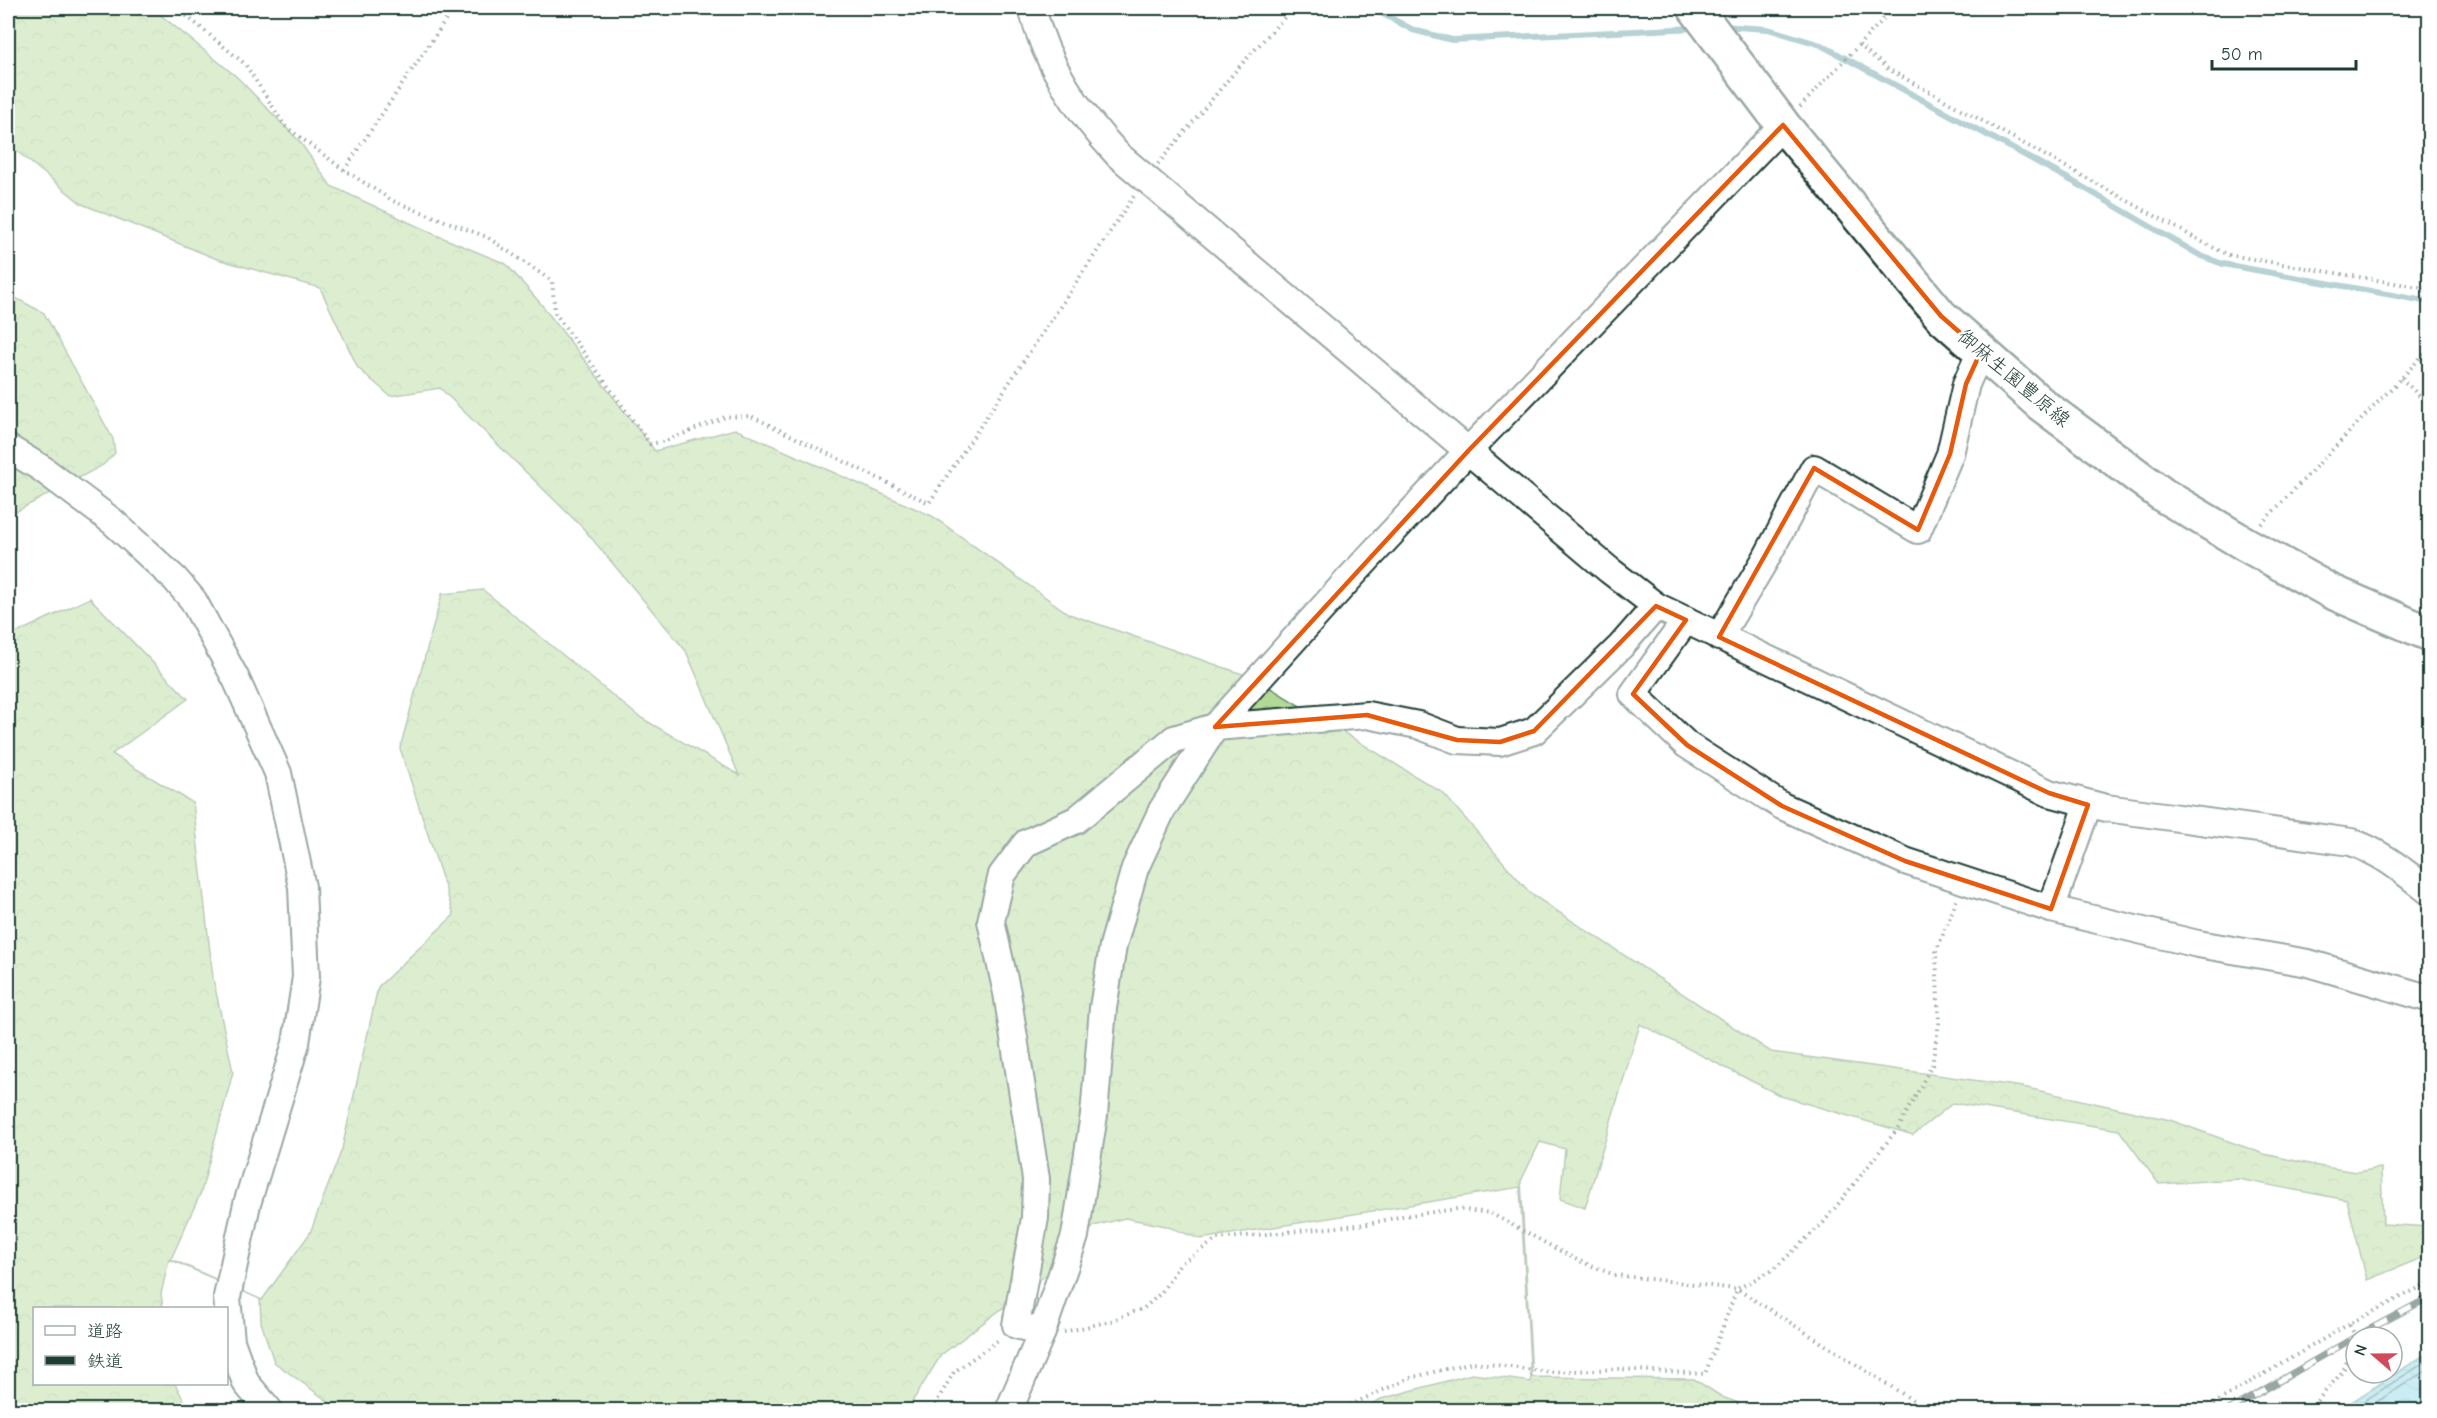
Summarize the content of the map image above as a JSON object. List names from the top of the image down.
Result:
{
  "streets": {
    "main road": ["御麻生園豊原線"]
  },
  "legend": ["道路", "鉄道"],
  "scale_bar": "50 m",
  "north": "left"
}
